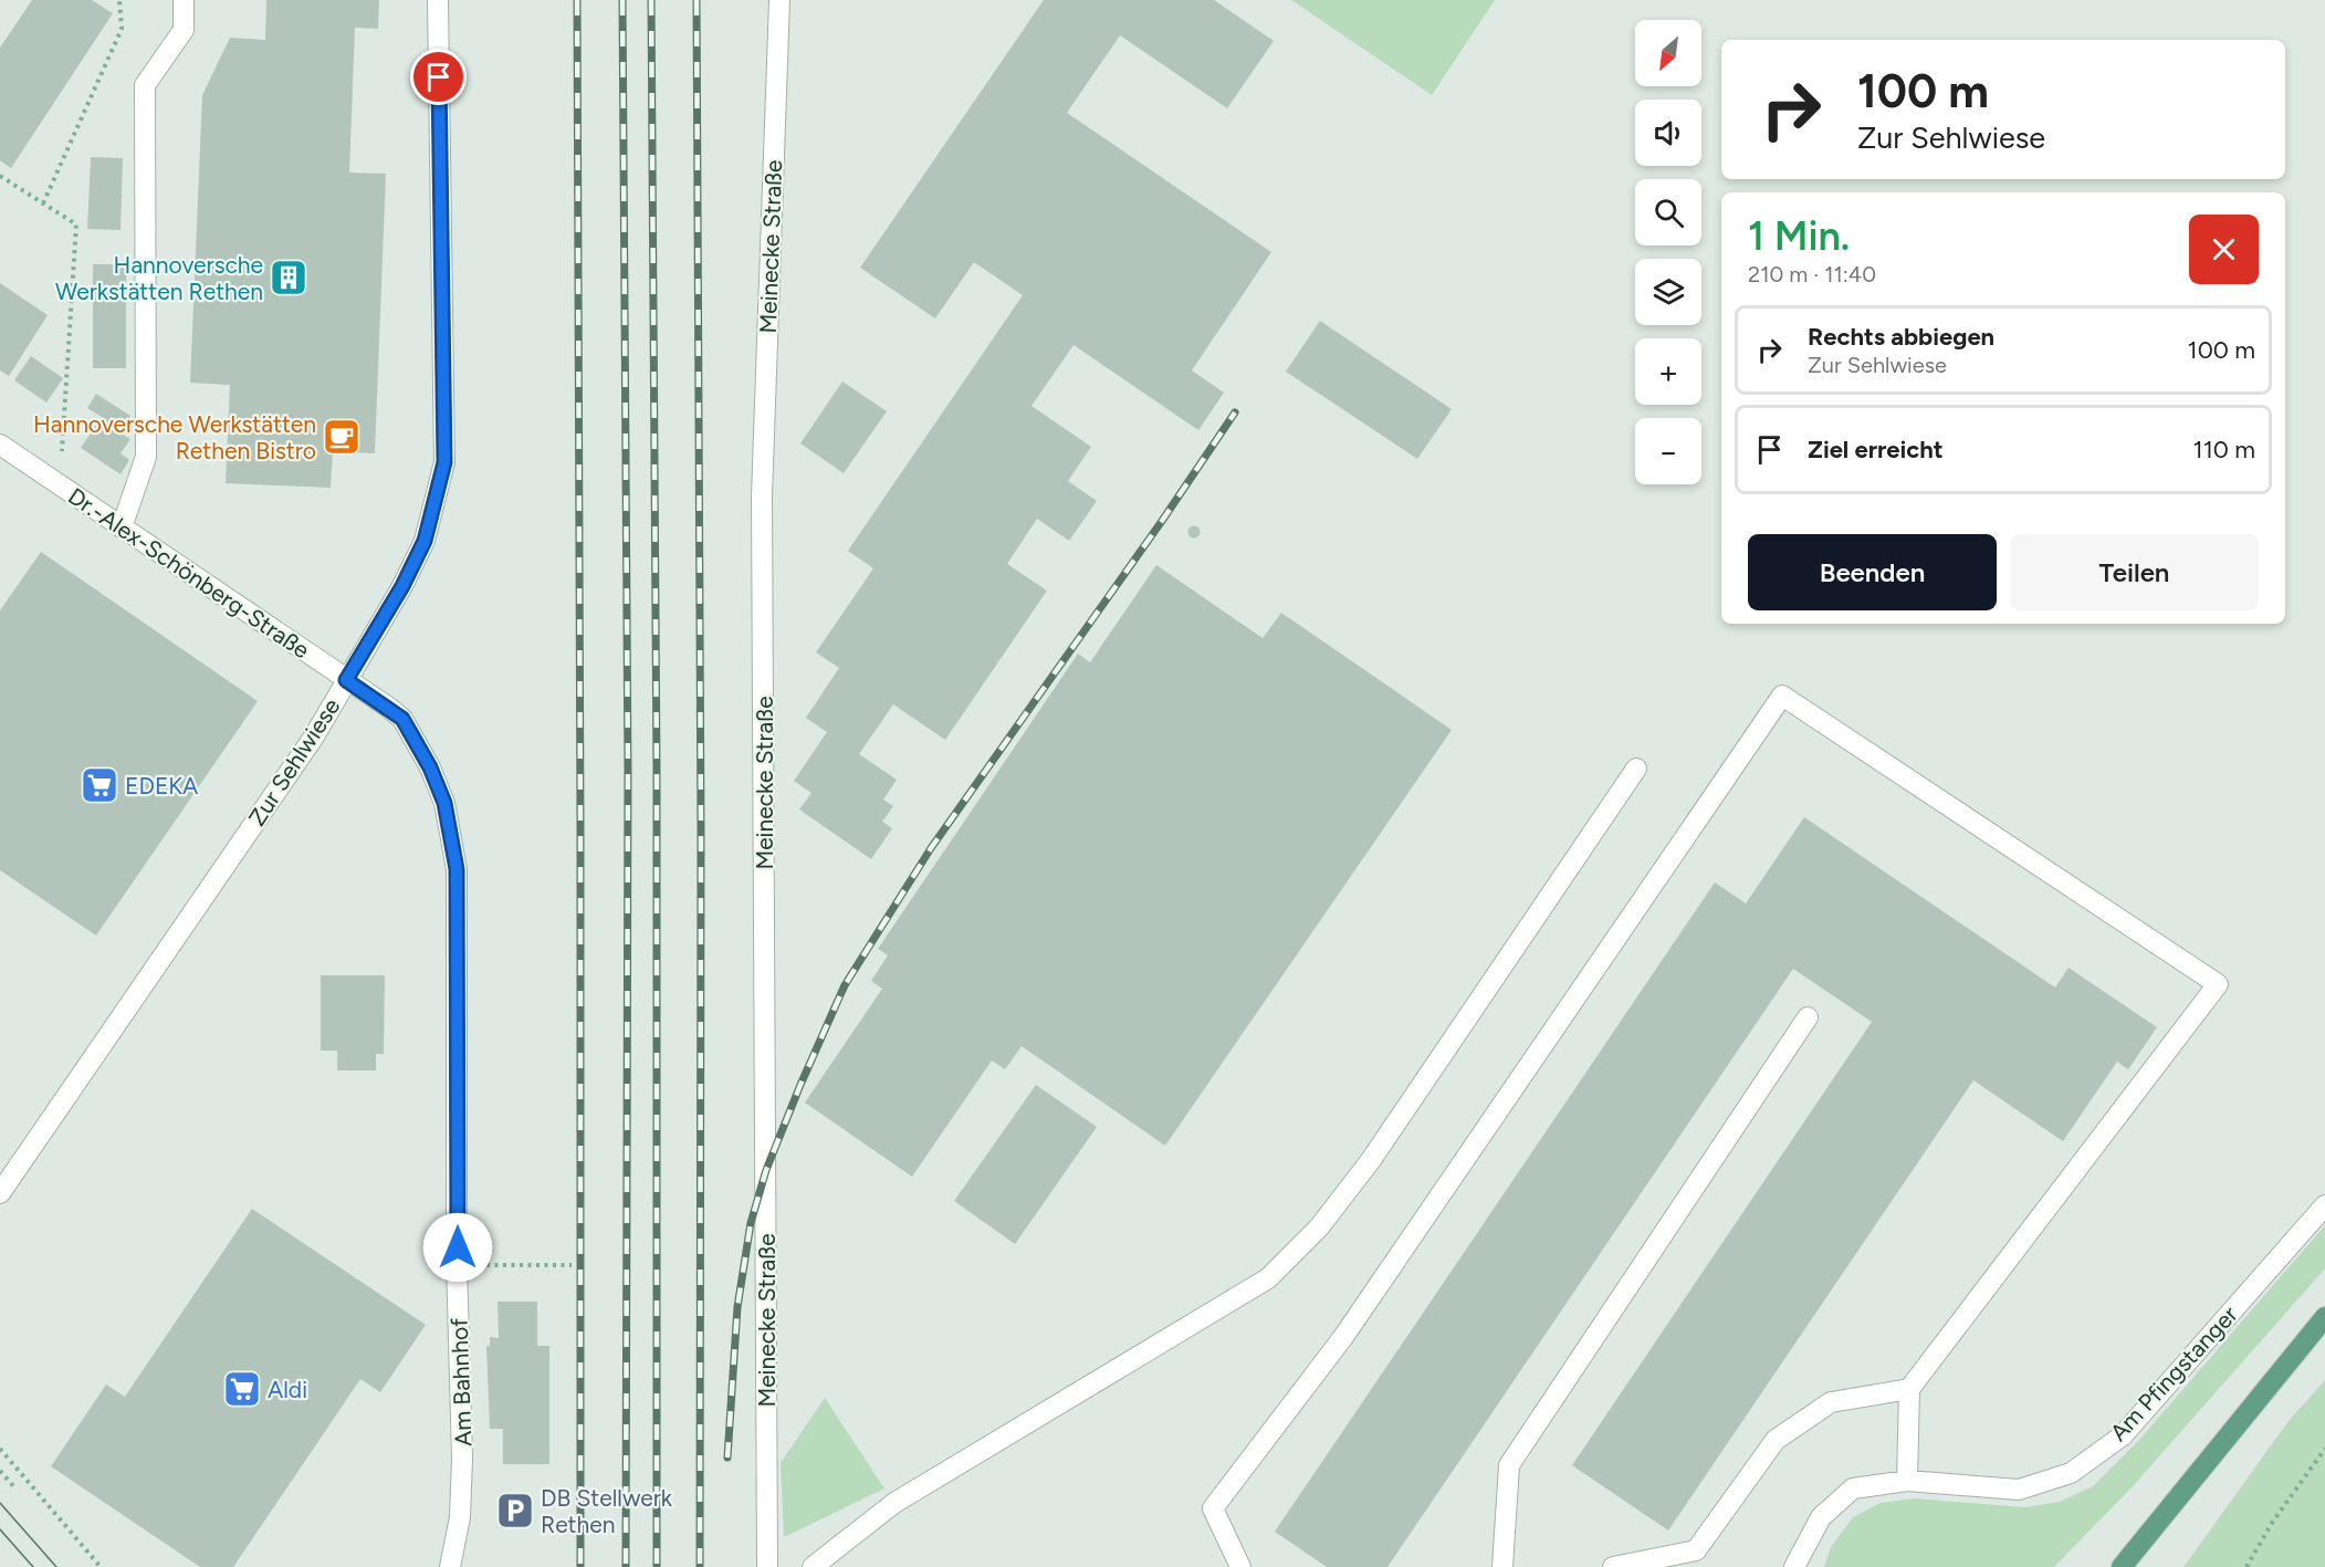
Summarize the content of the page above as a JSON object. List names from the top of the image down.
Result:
{
  "streets": {
    "street": [
      "Meinecke Straße",
      "Dr.-Alex-Schönberg-Straße",
      "Zur Sehlwiese",
      "Am Pfingstanger",
      "Am Bahnhof"
    ]
  },
  "crossings": [
    ["Dr.-Alex-Schönberg-Straße", "Zur Sehlwiese"],
    ["Dr.-Alex-Schönberg-Straße", "Am Bahnhof"],
    ["Zur Sehlwiese", "Am Bahnhof"]
  ],
  "places": {
    "building": ["Hannoversche Werkstätten Rethen"],
    "cafe": ["Hannoversche Werkstätten Rethen Bistro"],
    "supermarket": ["EDEKA", "Aldi"],
    "parking": ["DB Stellwerk Rethen"]
  },
  "north": "bottom left",
  "page": {
    "map_buttons": ["+", "−"],
    "turn": ["100 m", "Zur Sehlwiese"],
    "heading": ["1 Min.", "210 m · 11:40"],
    "list": [
      {
        "name": "Rechts abbiegen",
        "note": "Zur Sehlwiese",
        "value": "100 m"
      },
      {
        "name": "Ziel erreicht",
        "value": "110 m"
      }
    ],
    "buttons": ["Beenden", "Teilen"]
  }
}
